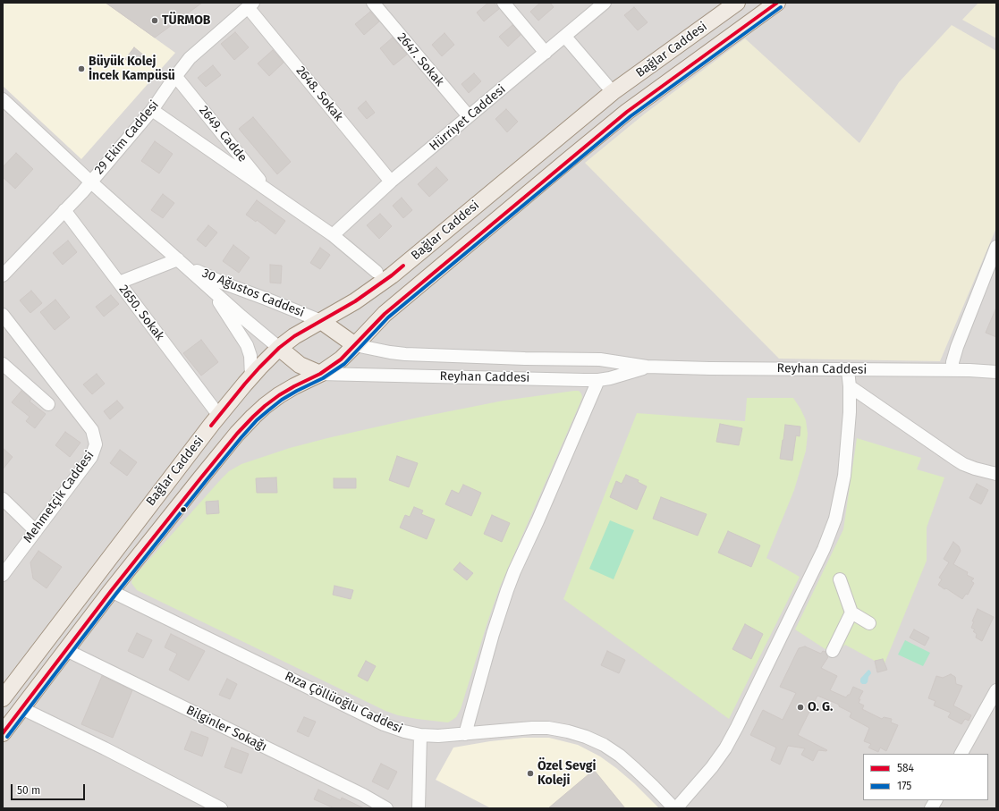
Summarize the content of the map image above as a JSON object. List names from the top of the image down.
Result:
{
  "streets": {
    "main road": ["Bağlar Caddesi"],
    "street": [
      "2647. Sokak",
      "2648. Sokak",
      "Hürriyet Caddesi",
      "2649. Cadde",
      "29 Ekim Caddesi",
      "30 Ağustos Caddesi",
      "2650. Sokak",
      "Reyhan Caddesi",
      "Mehmetçik Caddesi",
      "Rıza Çöllüoğlu Caddesi",
      "Bilginler Sokağı"
    ]
  },
  "crossings": [
    ["Bağlar Caddesi", "30 Ağustos Caddesi"],
    ["Bağlar Caddesi", "2650. Sokak"],
    ["Bağlar Caddesi", "Reyhan Caddesi"],
    ["Bağlar Caddesi", "Rıza Çöllüoğlu Caddesi"],
    ["Bağlar Caddesi", "Bilginler Sokağı"],
    ["2647. Sokak", "Hürriyet Caddesi"],
    ["2648. Sokak", "Hürriyet Caddesi"],
    ["2648. Sokak", "29 Ekim Caddesi"],
    ["Hürriyet Caddesi", "2649. Cadde"],
    ["2649. Cadde", "29 Ekim Caddesi"],
    ["29 Ekim Caddesi", "30 Ağustos Caddesi"],
    ["29 Ekim Caddesi", "2650. Sokak"]
  ],
  "places": [
    "TÜRMOB",
    "Büyük Kolej İncek Kampüsü",
    "O. G.",
    "Özel Sevgi Koleji"
  ],
  "lines": ["transit line 584", "transit line 175"],
  "legend": ["584", "175"],
  "scale_bar": "50 m"
}
